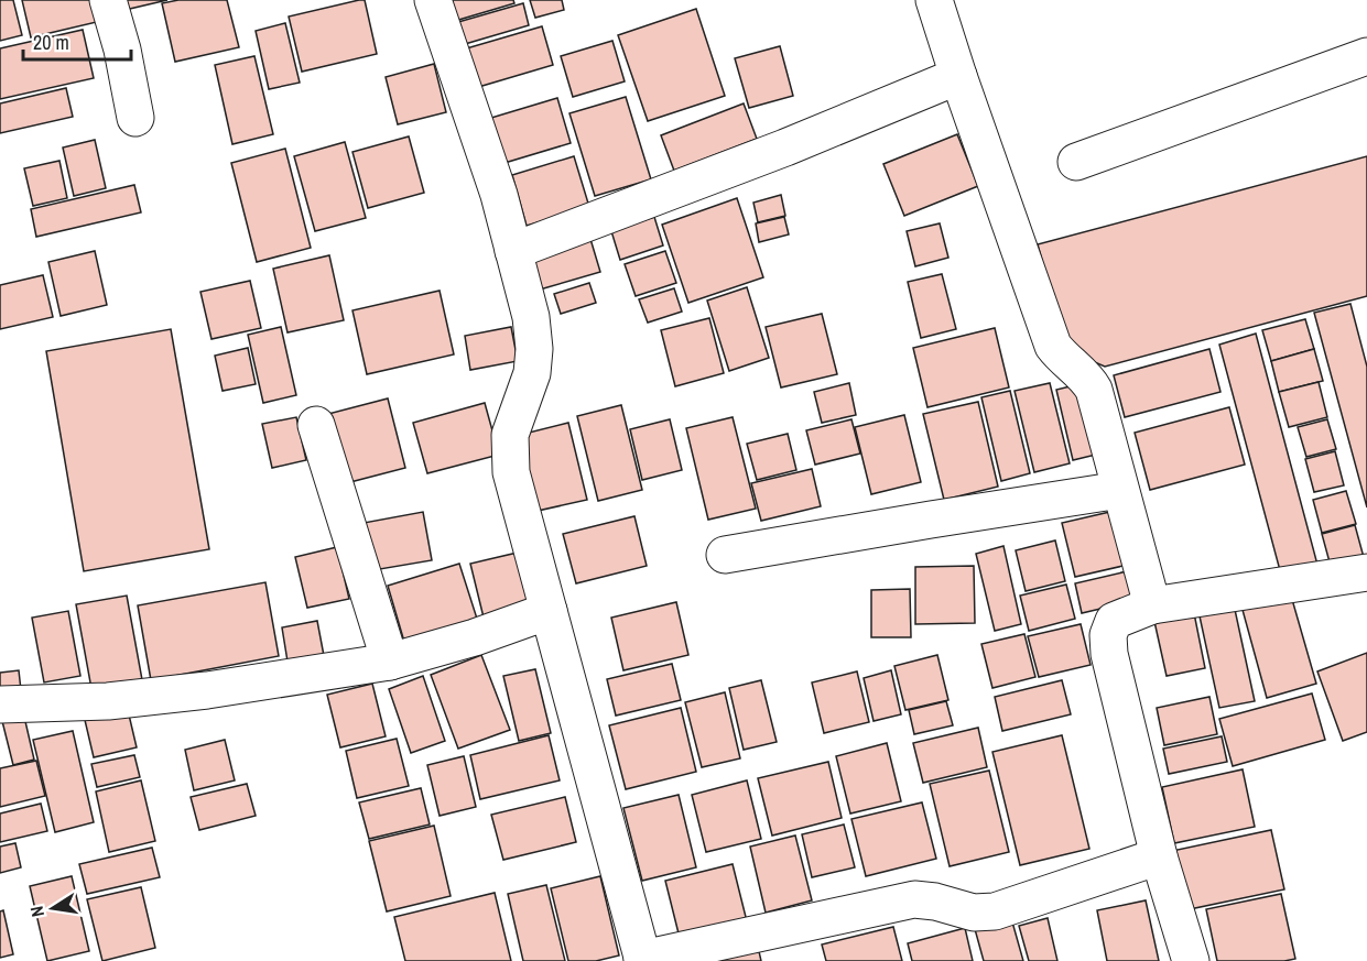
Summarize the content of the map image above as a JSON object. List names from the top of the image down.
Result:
{
  "scale_bar": "20 m",
  "north": "left"
}
